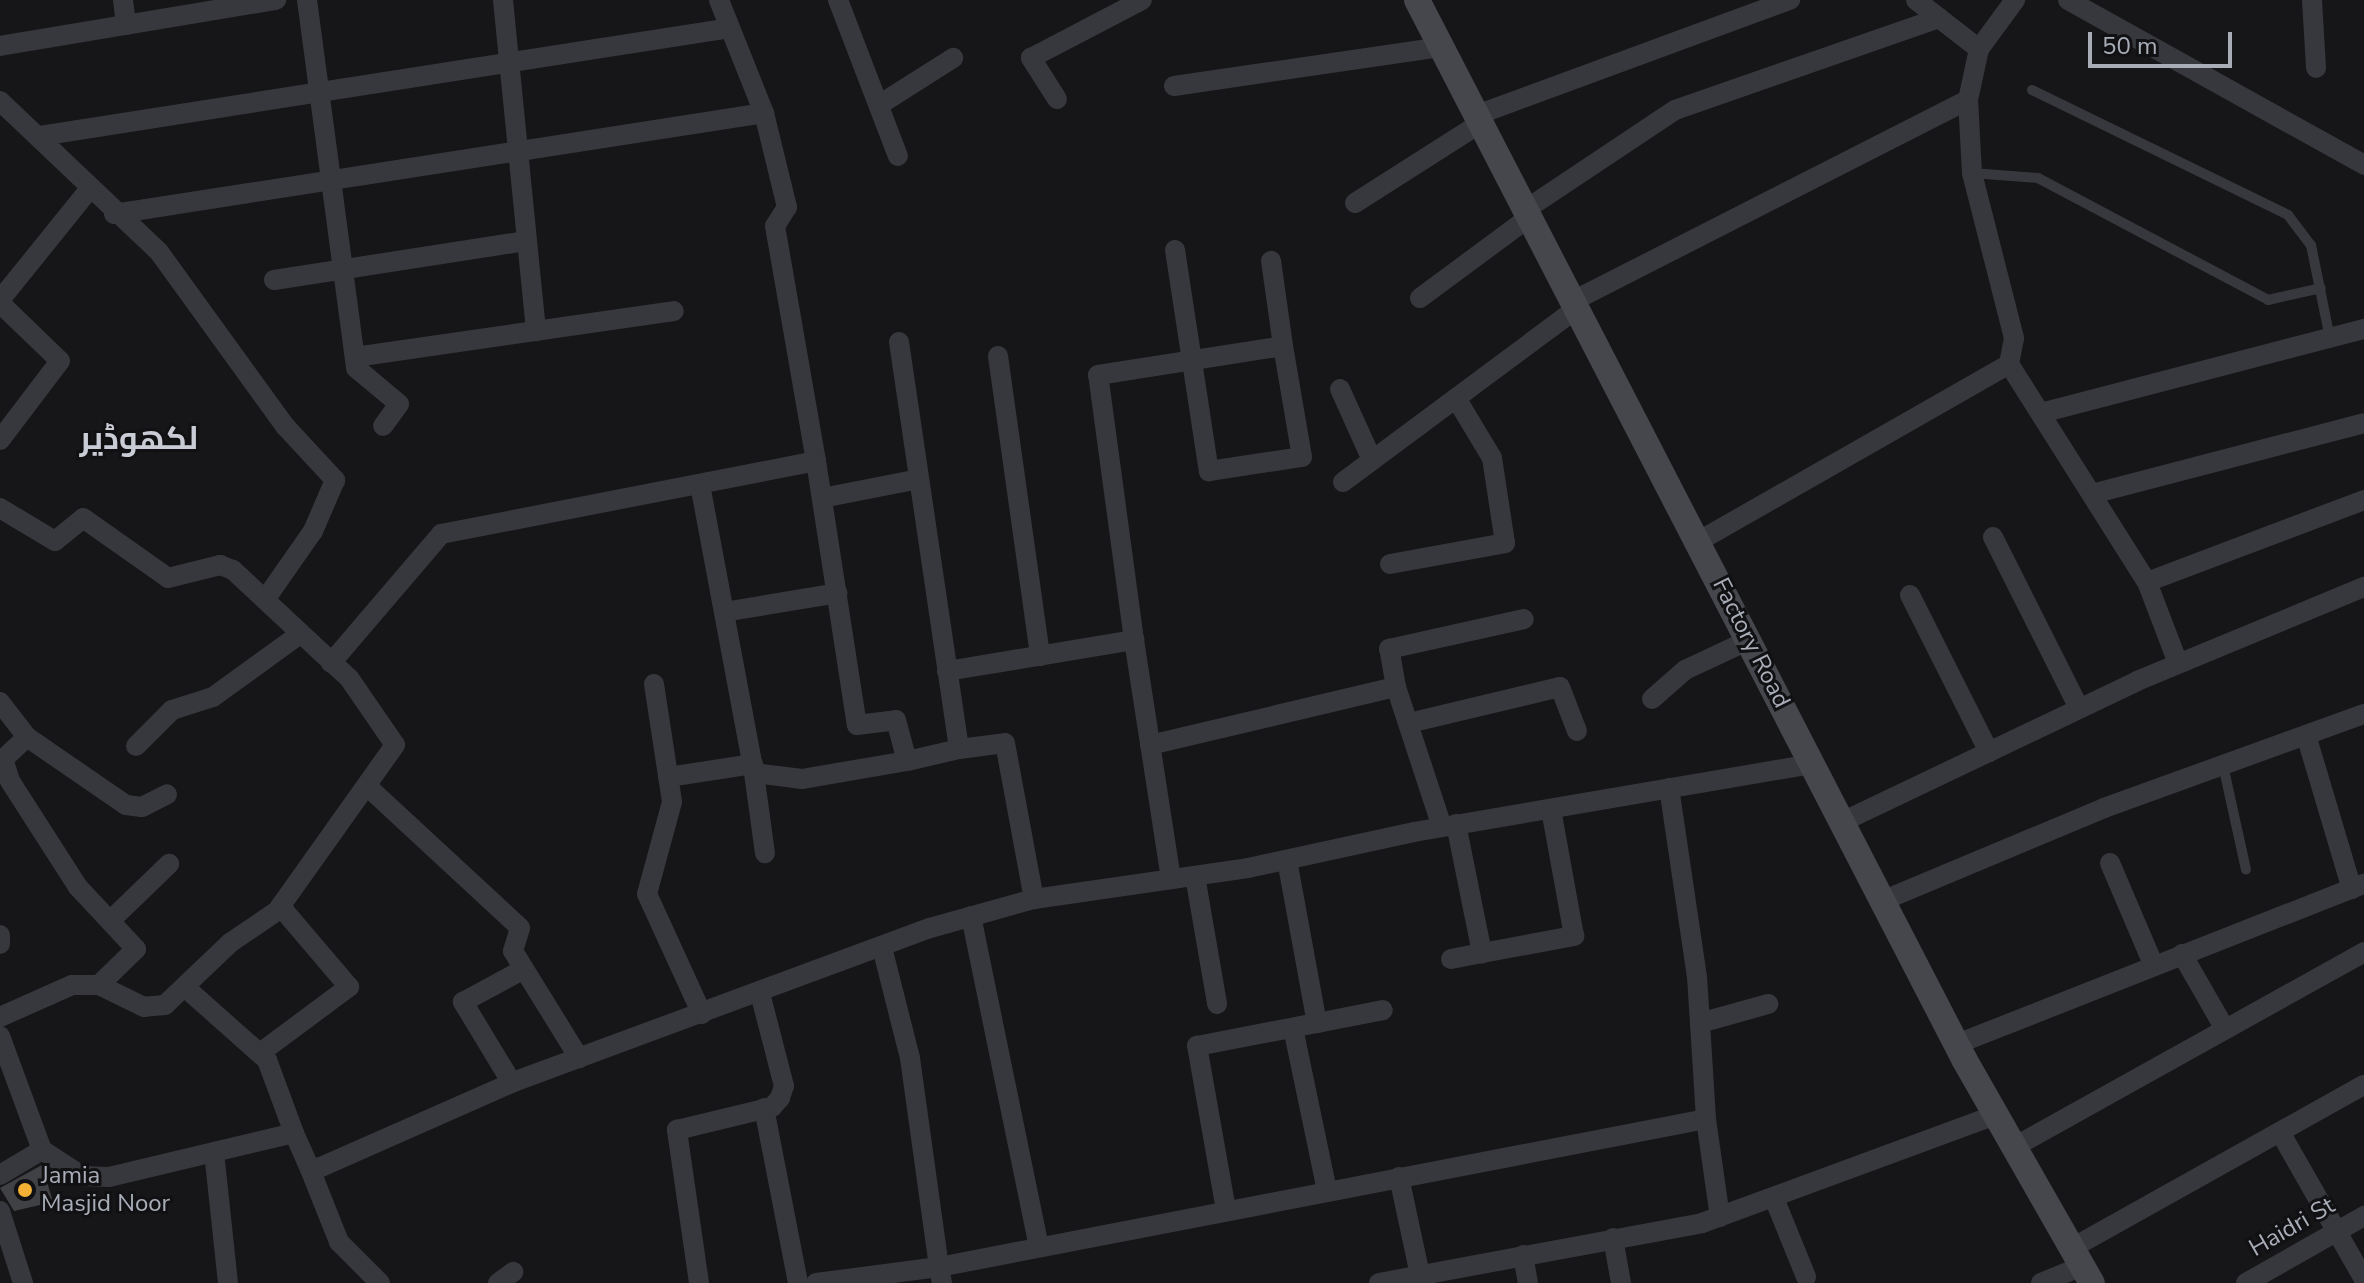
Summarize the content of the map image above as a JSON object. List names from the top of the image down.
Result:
{
  "streets": {
    "main road": ["Factory Road"],
    "street": ["Haidri St"]
  },
  "districts": ["لکھوڈیر"],
  "places": ["Jamia Masjid Noor"],
  "scale_bar": "50 m"
}
